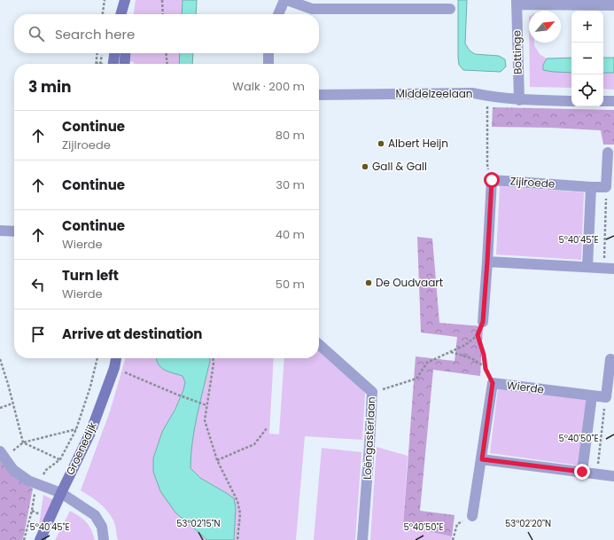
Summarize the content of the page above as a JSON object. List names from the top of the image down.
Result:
{
  "streets": {
    "main road": ["Groenedijk"],
    "street": [
      "Bottinge",
      "Middelzeelaan",
      "Zijlroede",
      "Wierde",
      "Loëngasterlaan"
    ]
  },
  "crossings": [
    ["Bottinge", "Middelzeelaan"]
  ],
  "places": ["Albert Heijn", "Gall & Gall", "De Oudvaart"],
  "north": "top right",
  "page": {
    "map_buttons": ["+", "−"],
    "search": "Search here",
    "heading": ["3 min", "Walk · 200 m"],
    "list": [
      ["Continue", "Zijlroede", "80 m"],
      ["Continue", "30 m"],
      ["Continue", "Wierde", "40 m"],
      ["Turn left", "Wierde", "50 m"],
      "Arrive at destination"
    ]
  },
  "coordinates": [
    "5°40'45\"E",
    "5°40'50\"E",
    "53°02'15\"N",
    "53°02'20\"N"
  ]
}
